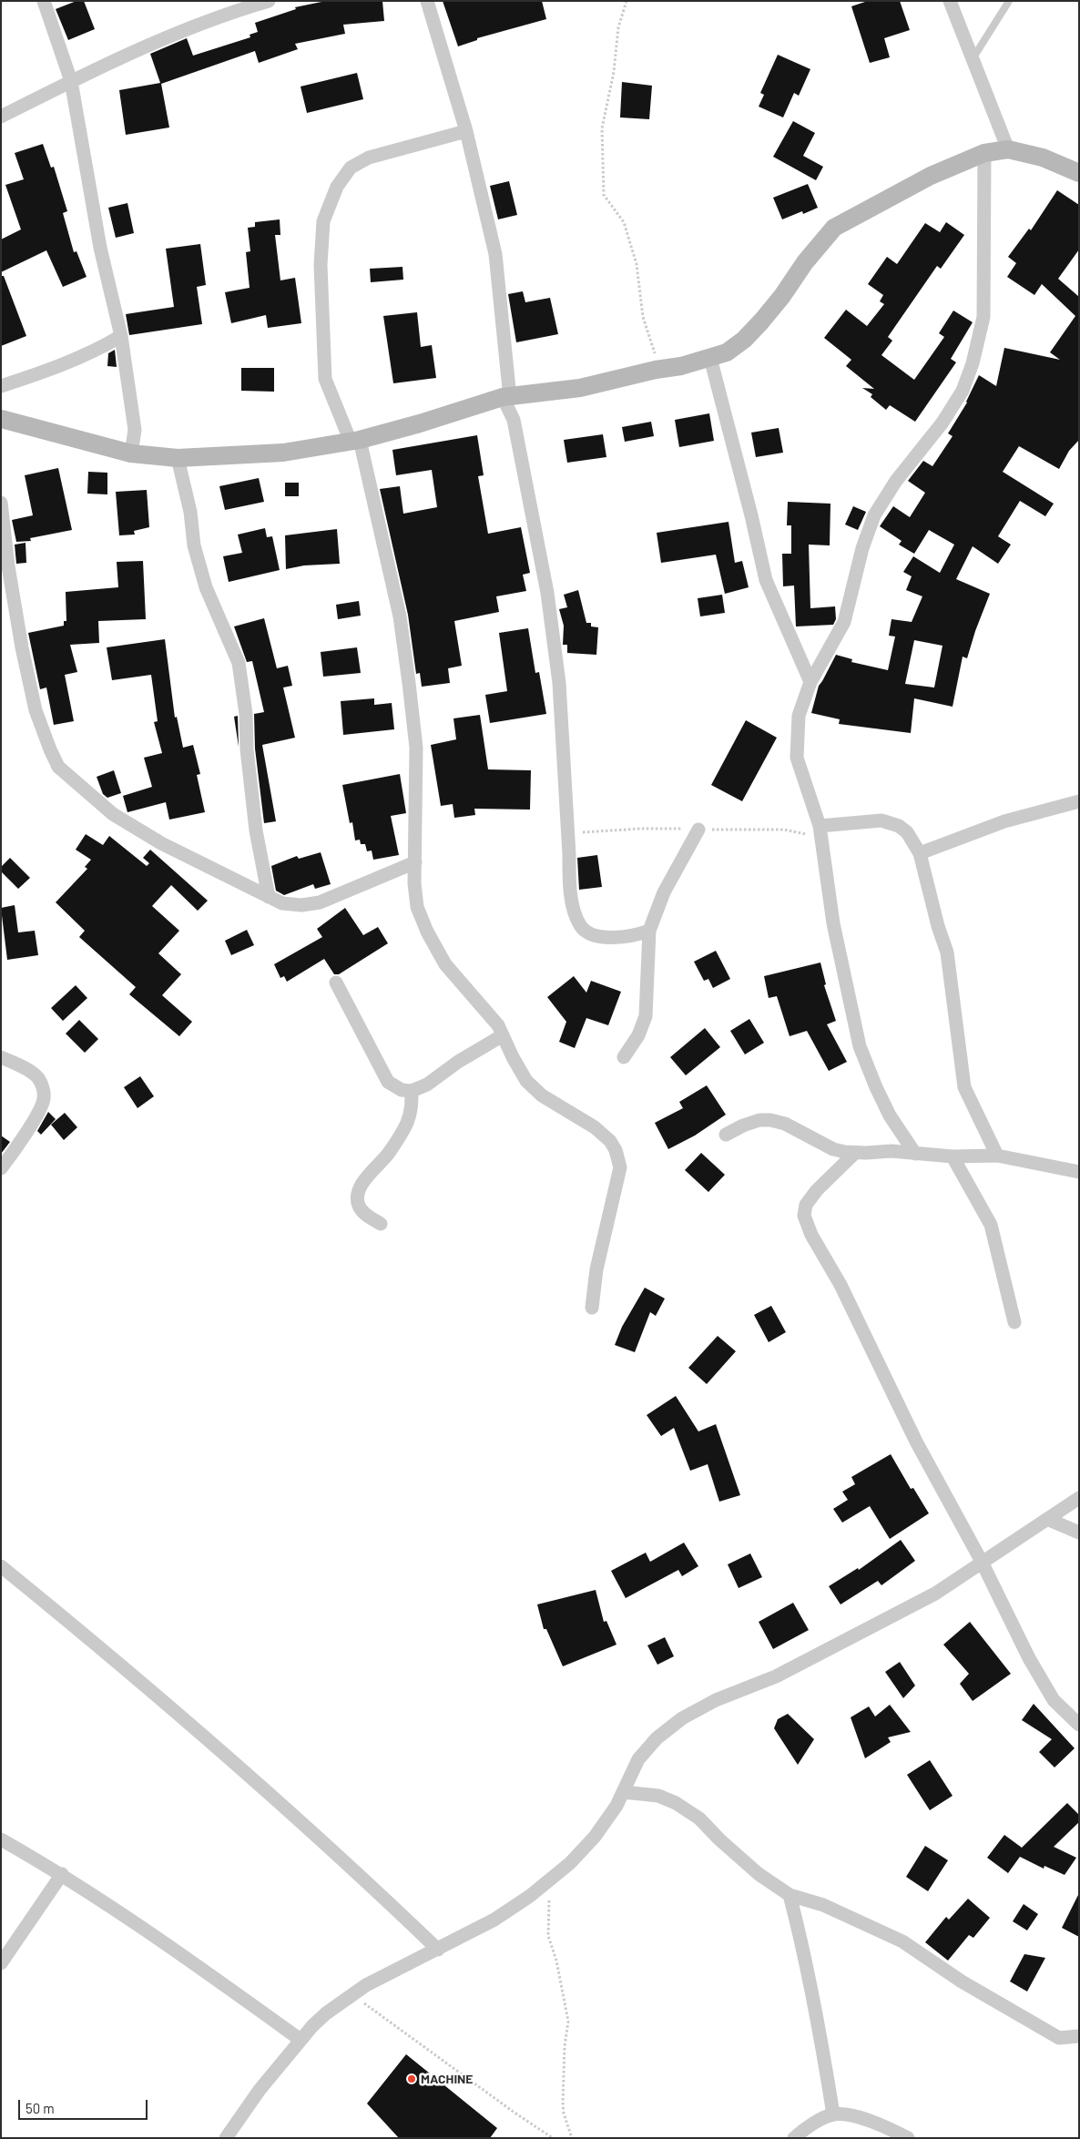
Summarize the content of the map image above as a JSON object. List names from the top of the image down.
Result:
{
  "places": ["MACHINE"],
  "scale_bar": "50 m"
}
